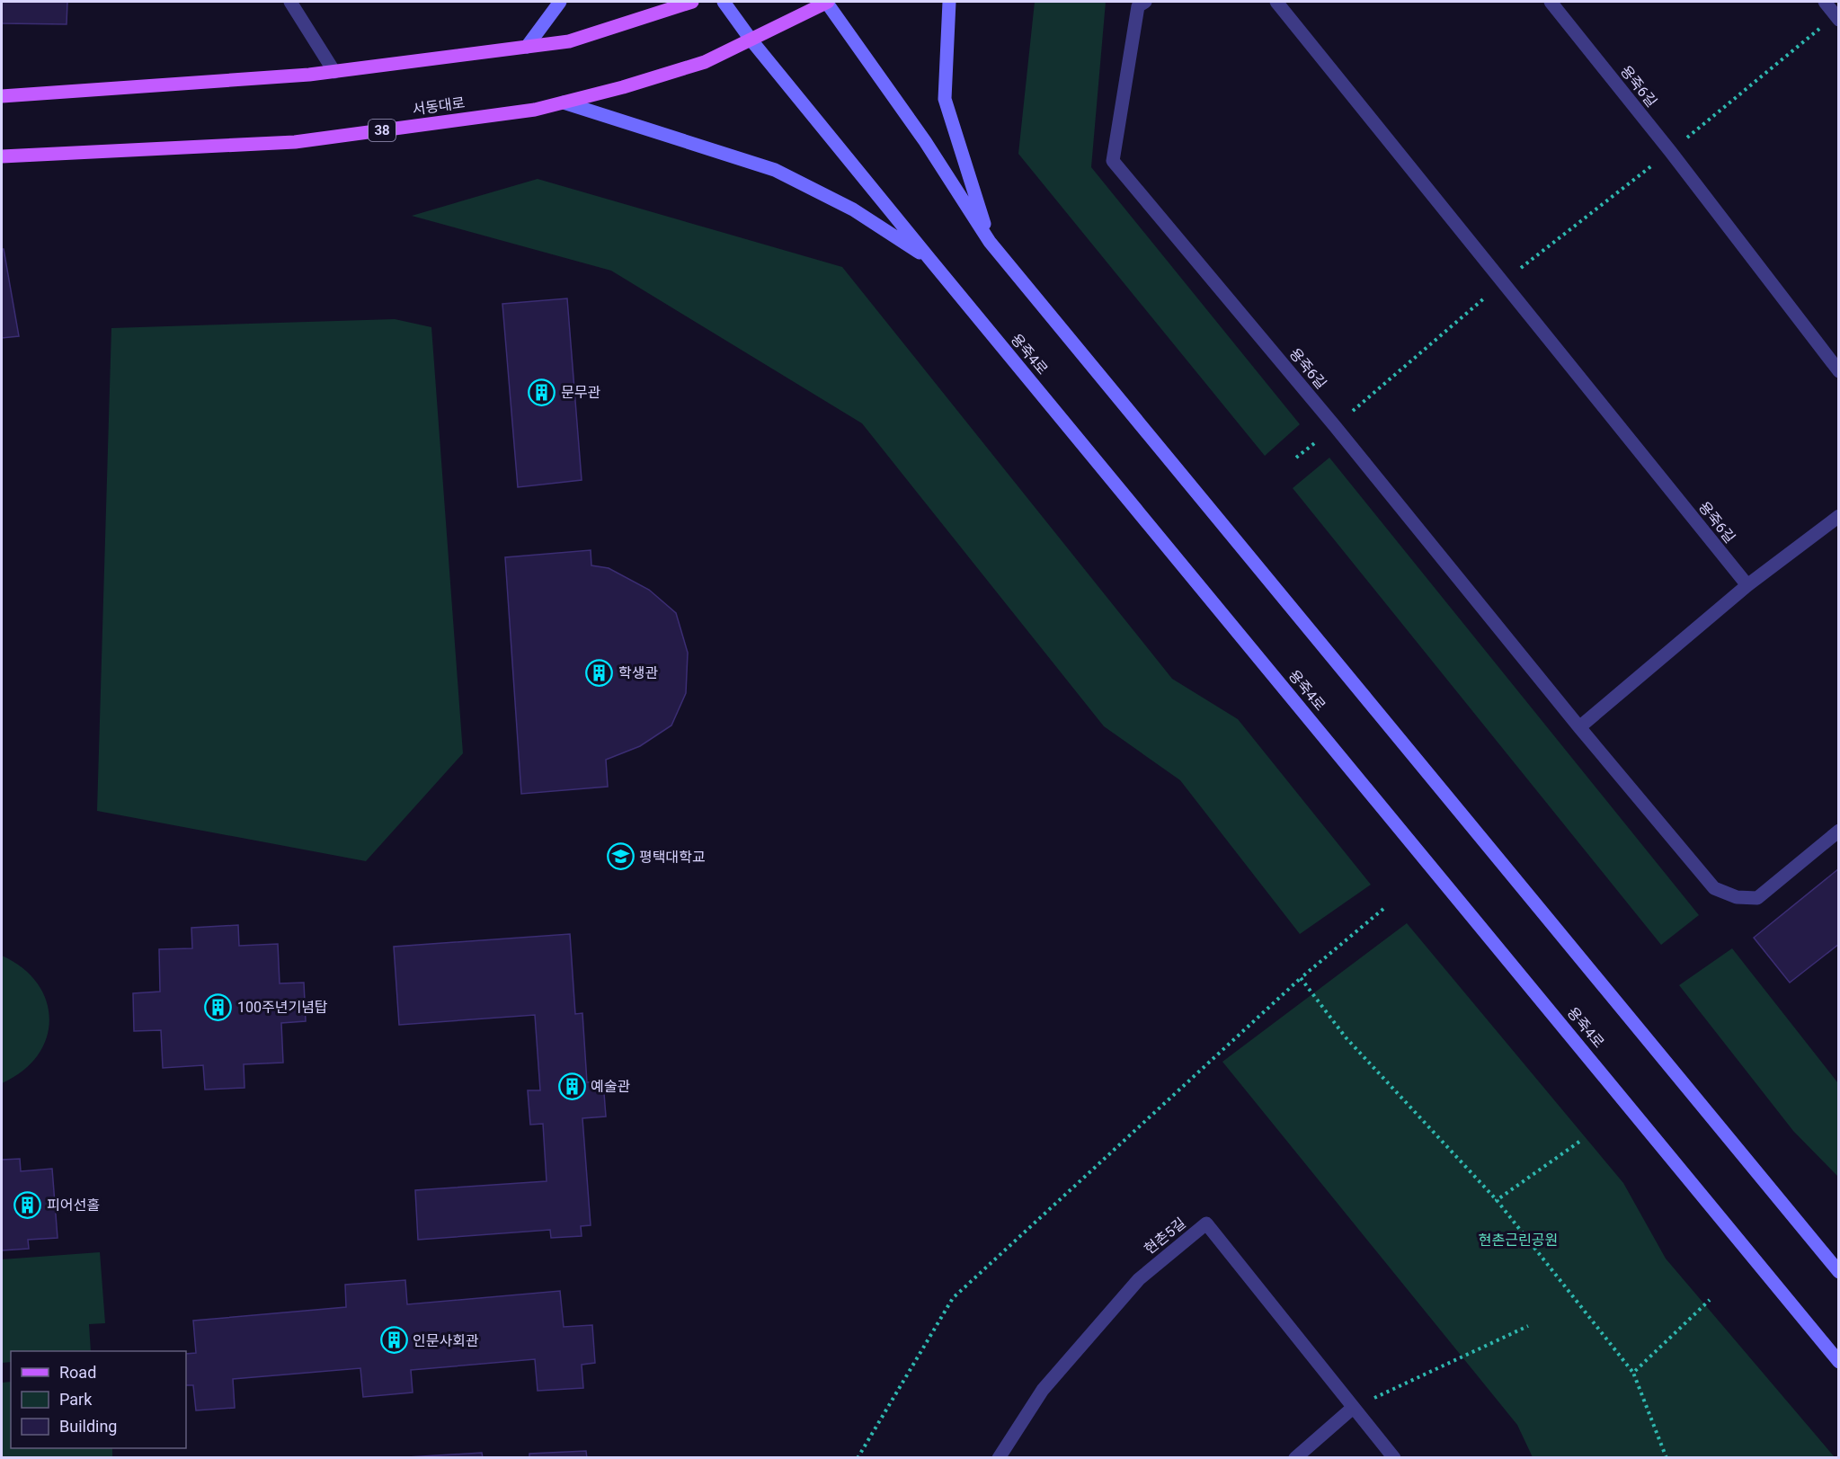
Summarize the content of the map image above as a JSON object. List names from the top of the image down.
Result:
{
  "streets": {
    "main road": ["서동대로", "38", "용죽4로"],
    "street": ["용죽6길", "현촌5길"]
  },
  "crossings": [
    ["서동대로", "용죽4로"]
  ],
  "parks": ["현촌근린공원"],
  "places": {
    "building": [
      "문무관",
      "학생관",
      "100주년기념탑",
      "예술관",
      "피어선홀",
      "인문사회관"
    ],
    "school or university": ["평택대학교"]
  },
  "legend": ["Road", "Park", "Building"]
}
